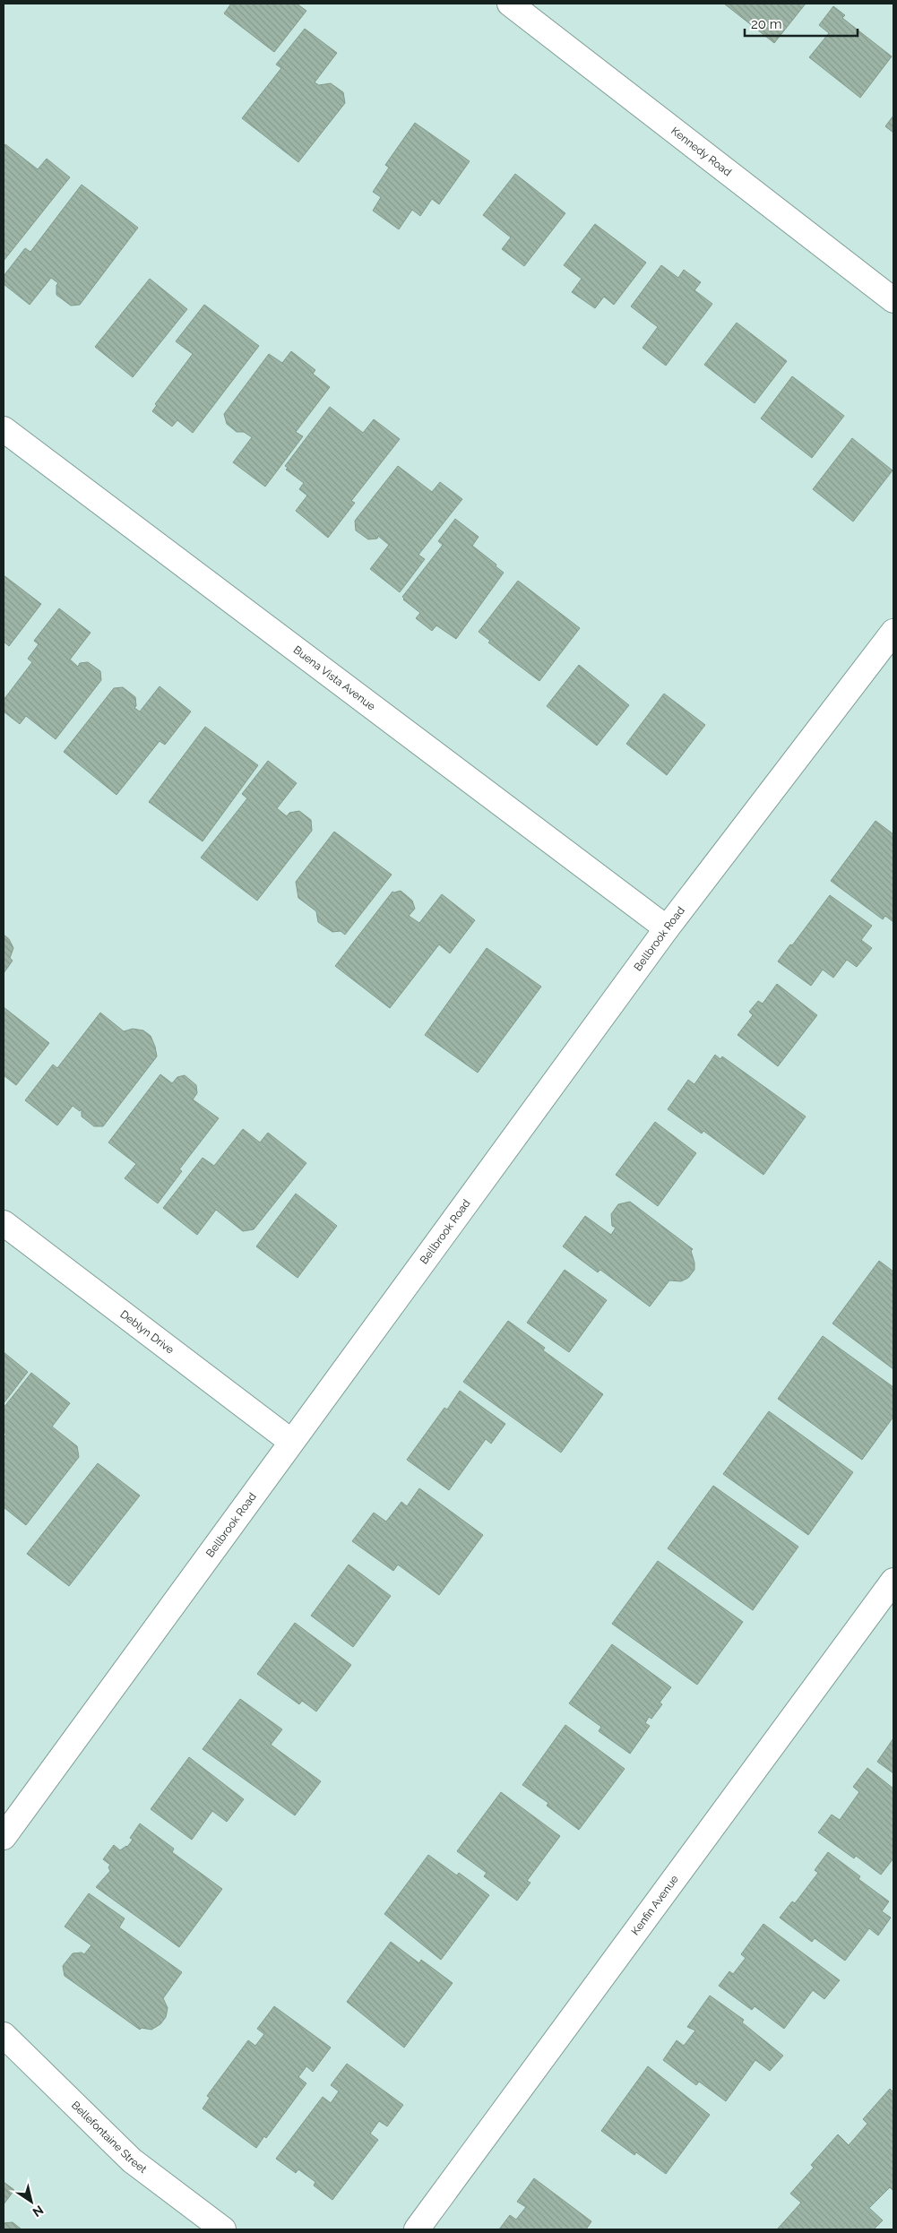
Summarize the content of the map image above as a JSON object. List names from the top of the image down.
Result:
{
  "streets": {
    "street": [
      "Kennedy Road",
      "Buena Vista Avenue",
      "Bellbrook Road",
      "Deblyn Drive",
      "Kenfin Avenue",
      "Bellefontaine Street"
    ]
  },
  "crossings": [
    ["Buena Vista Avenue", "Bellbrook Road"],
    ["Bellbrook Road", "Deblyn Drive"]
  ],
  "scale_bar": "20 m",
  "north": "bottom right"
}
